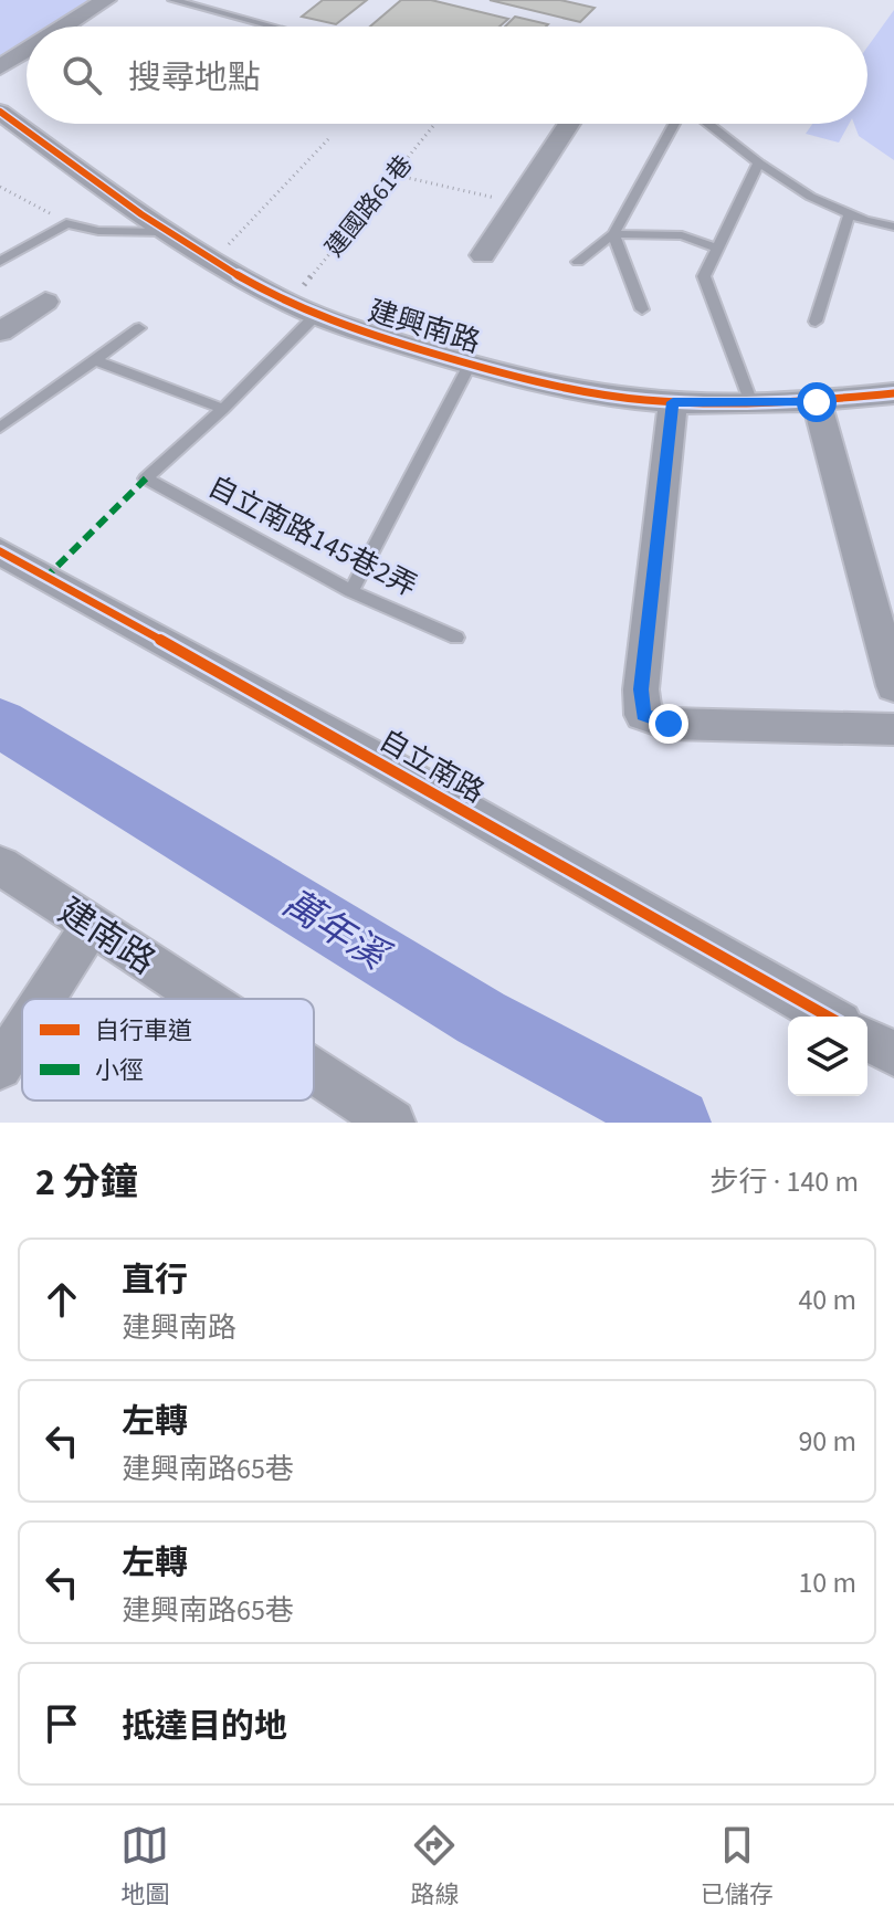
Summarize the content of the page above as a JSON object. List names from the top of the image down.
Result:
{
  "streets": {
    "street": ["建興南路", "自立南路", "建南路"],
    "lane": ["自立南路145巷2弄"],
    "path": ["建國路61巷"]
  },
  "crossings": [
    ["建國路61巷", "建興南路"]
  ],
  "water": ["萬年溪"],
  "legend": ["自行車道", "小徑"],
  "page": {
    "search": "搜尋地點",
    "heading": ["2 分鐘", "步行 · 140 m"],
    "list": [
      ["直行", "建興南路", "40 m"],
      ["左轉", "建興南路65巷", "90 m"],
      ["左轉", "建興南路65巷", "10 m"],
      "抵達目的地"
    ],
    "nav": ["地圖", "路線", "已儲存"]
  }
}
